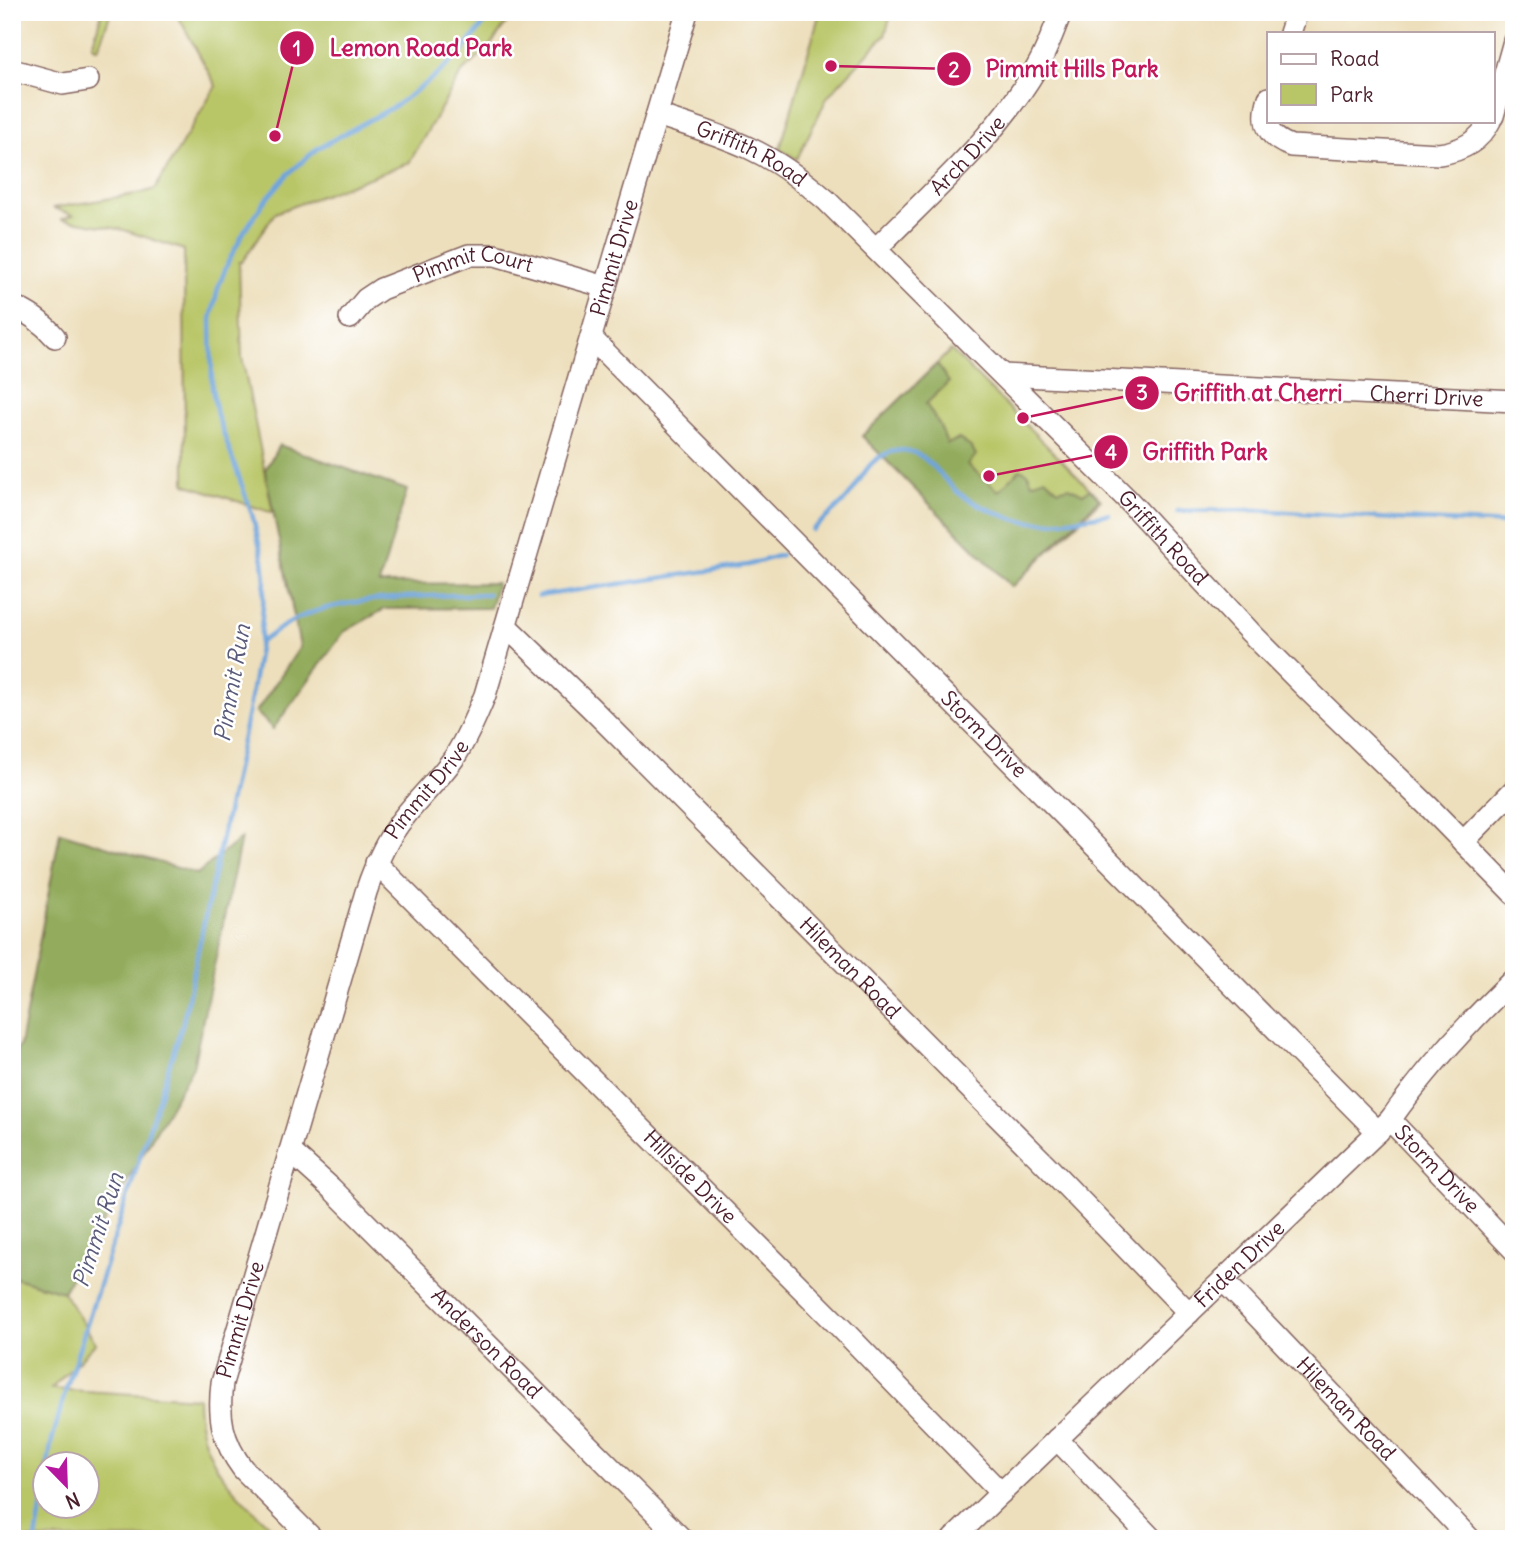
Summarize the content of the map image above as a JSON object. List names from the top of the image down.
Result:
{
  "streets": {
    "street": [
      "Arch Drive",
      "Griffith Road",
      "Pimmit Drive",
      "Pimmit Court",
      "Cherri Drive",
      "Storm Drive",
      "Hileman Road",
      "Hillside Drive",
      "Friden Drive",
      "Anderson Road"
    ]
  },
  "crossings": [
    ["Arch Drive", "Griffith Road"],
    ["Griffith Road", "Pimmit Drive"],
    ["Griffith Road", "Cherri Drive"],
    ["Pimmit Drive", "Pimmit Court"],
    ["Pimmit Drive", "Storm Drive"],
    ["Pimmit Drive", "Hileman Road"],
    ["Pimmit Drive", "Hillside Drive"],
    ["Pimmit Drive", "Anderson Road"],
    ["Storm Drive", "Friden Drive"],
    ["Hileman Road", "Friden Drive"],
    ["Hillside Drive", "Friden Drive"]
  ],
  "water": ["Pimmit Run"],
  "places": [
    "Pimmit Hills Park",
    "Lemon Road Park",
    "Griffith at Cherri",
    "Griffith Park"
  ],
  "legend": ["Road", "Park"],
  "north": "bottom right"
}
